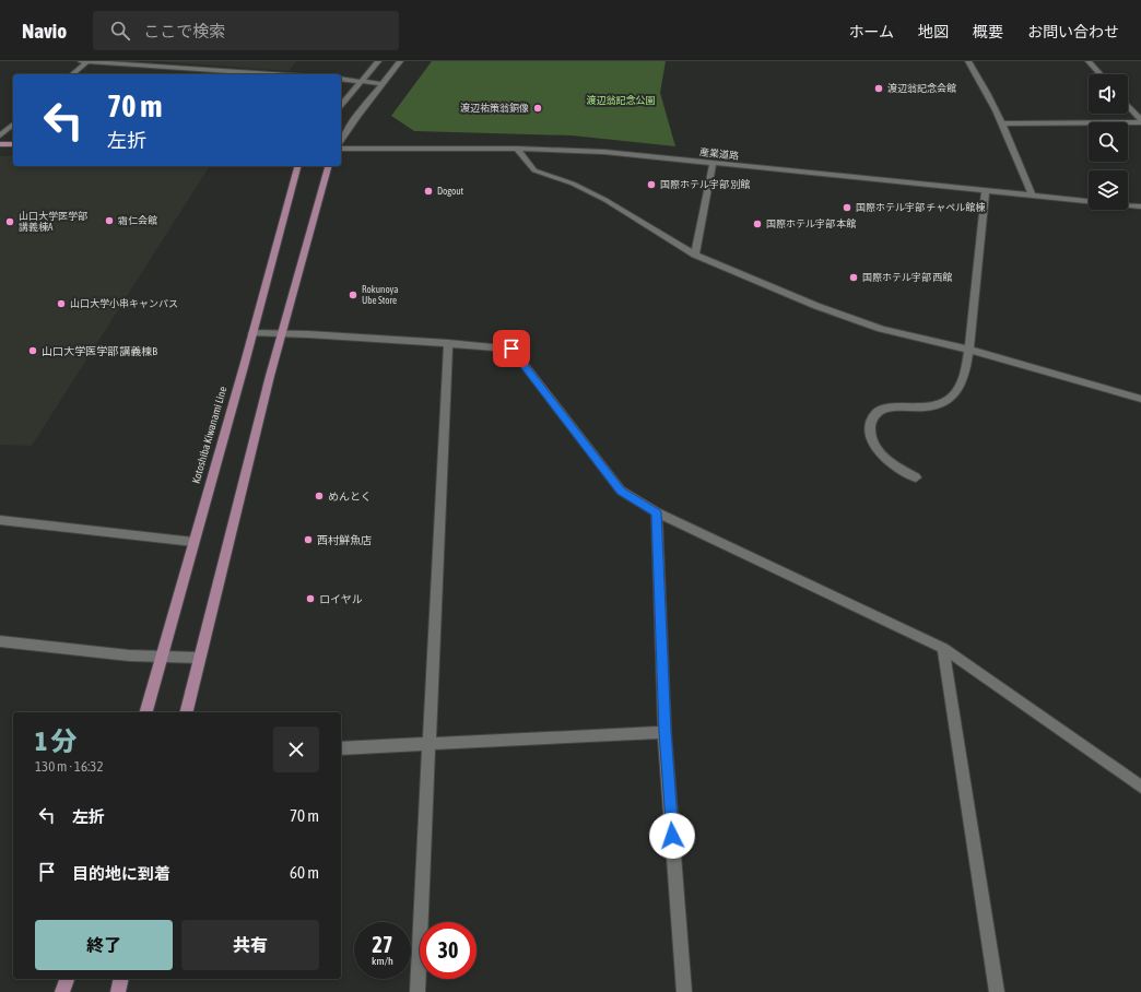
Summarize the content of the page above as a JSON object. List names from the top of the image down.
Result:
{
  "streets": {
    "main road": ["Kotoshiba Kiwanami Line"],
    "street": ["産業道路"]
  },
  "parks": ["渡辺翁記念公園"],
  "places": [
    "渡辺翁記念会館",
    "渡辺祐策翁銅像",
    "国際ホテル宇部 別館",
    "Dogout",
    "国際ホテル宇部 チャペル館棟",
    "霜仁会館",
    "山口大学医学部 講義棟A",
    "国際ホテル宇部 本館",
    "国際ホテル宇部 西館",
    "Rokunoya Ube Store",
    "山口大学小串キャンパス",
    "山口大学医学部 講義棟B",
    "めんとく",
    "西村鮮魚店",
    "ロイヤル"
  ],
  "page": {
    "header": "Navio",
    "search": "ここで検索",
    "nav": [
      "ホーム",
      "地図",
      "概要",
      "お問い合わせ"
    ],
    "turn": ["70 m", "左折"],
    "heading": ["1 分", "130 m · 16:32"],
    "list": [
      {
        "name": "左折",
        "value": "70 m"
      },
      {
        "name": "目的地に到着",
        "value": "60 m"
      }
    ],
    "buttons": ["終了", "共有"],
    "speed": "27 km/h",
    "limit": "30"
  }
}
